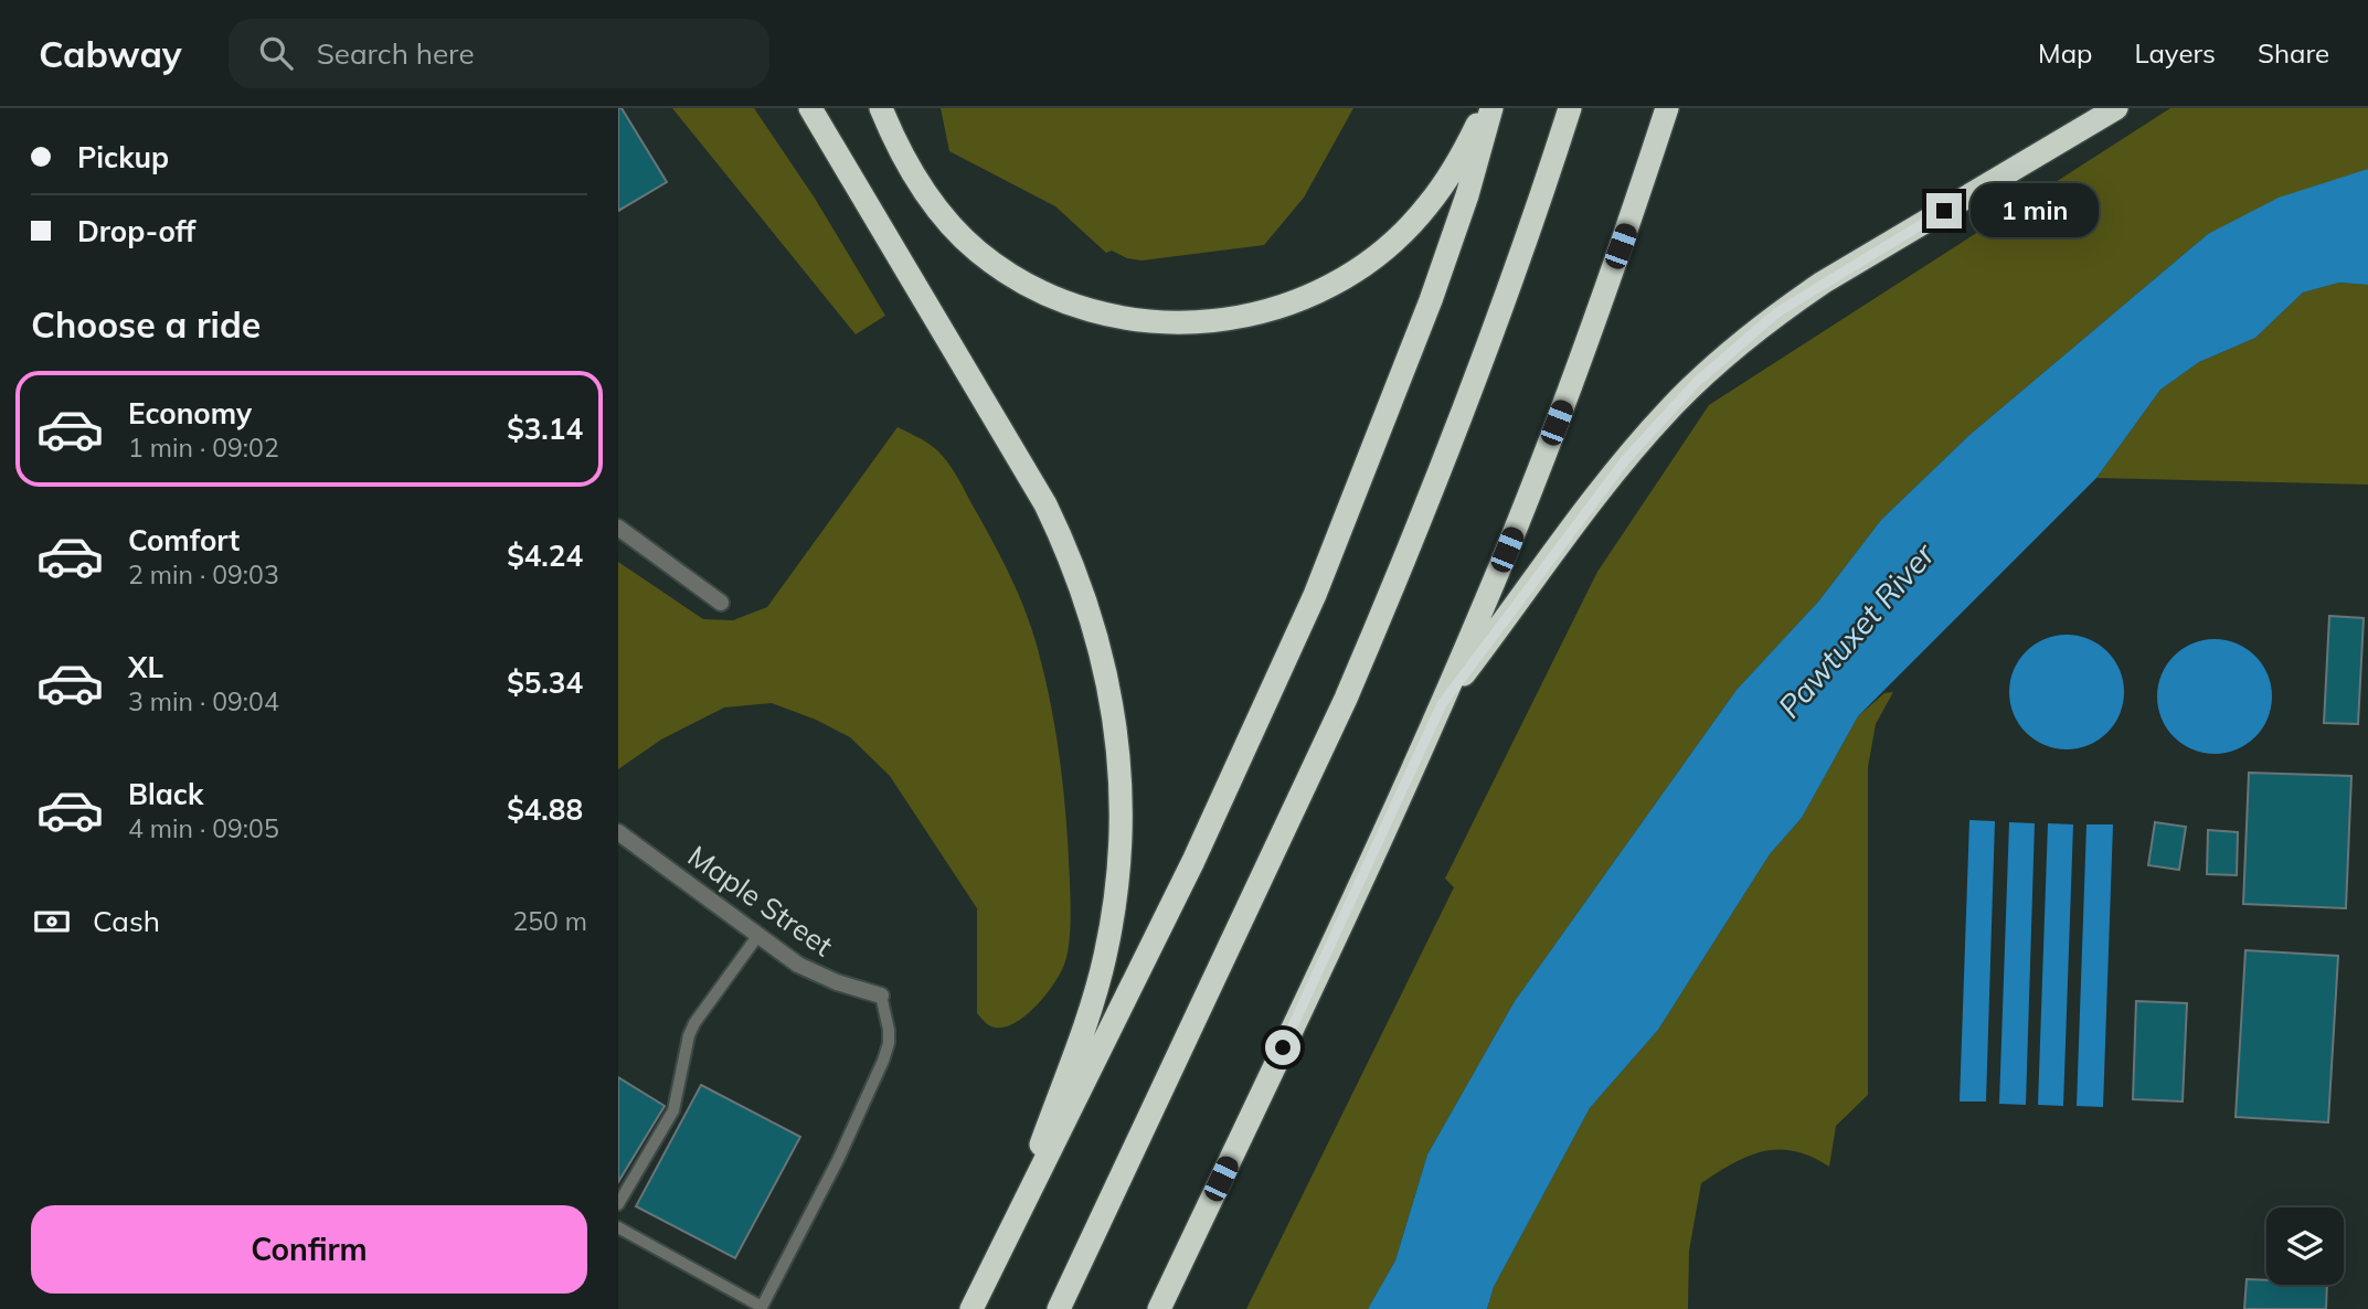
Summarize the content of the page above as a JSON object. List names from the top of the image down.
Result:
{
  "streets": {
    "street": ["Maple Street"]
  },
  "water": ["Pawtuxet River"],
  "page": {
    "header": "Cabway",
    "search": "Search here",
    "nav": ["Map", "Layers", "Share"],
    "banner": ["Pickup", "Drop-off"],
    "bubble": "1 min",
    "heading": "Choose a ride",
    "list": [
      {
        "name": "Economy",
        "note": "1 min · 09:02",
        "value": "$3.14"
      },
      {
        "name": "Comfort",
        "note": "2 min · 09:03",
        "value": "$4.24"
      },
      {
        "name": "XL",
        "note": "3 min · 09:04",
        "value": "$5.34"
      },
      {
        "name": "Black",
        "note": "4 min · 09:05",
        "value": "$4.88"
      }
    ],
    "pay": ["Cash", "250 m"],
    "buttons": "Confirm"
  }
}
